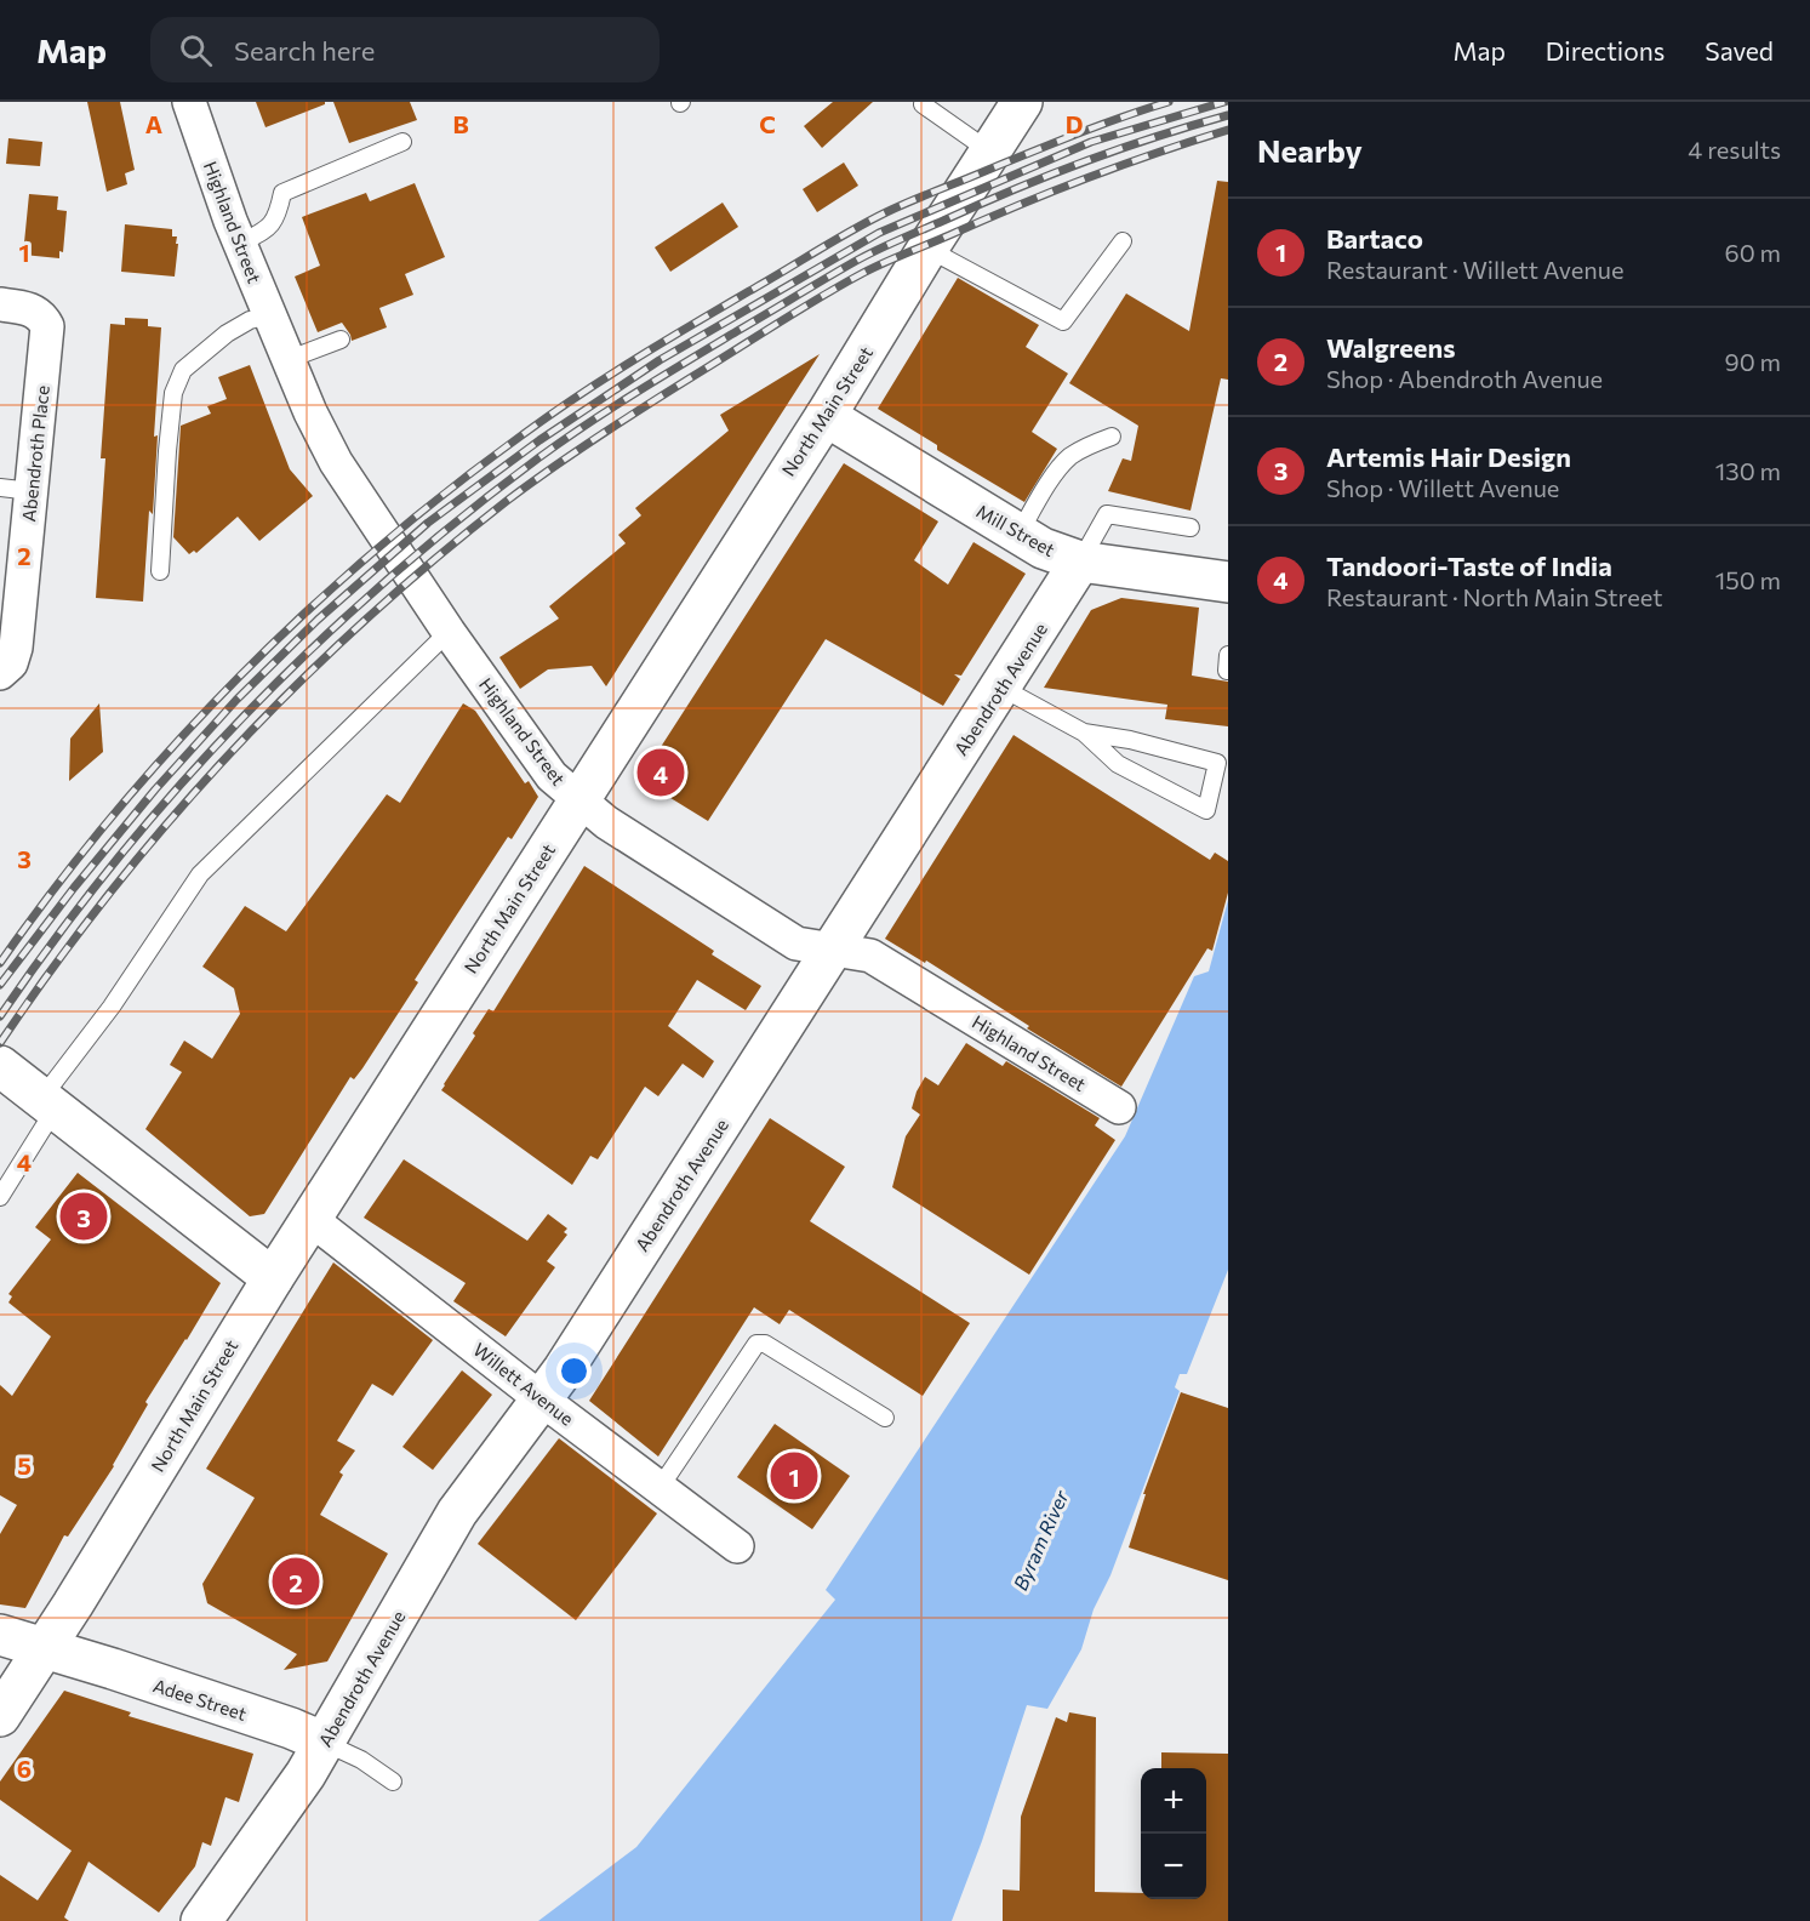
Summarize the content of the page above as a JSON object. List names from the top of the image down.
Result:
{
  "streets": {
    "street": [
      "Highland Street",
      "North Main Street",
      "Abendroth Place",
      "Mill Street",
      "Abendroth Avenue",
      "Willett Avenue",
      "Adee Street"
    ]
  },
  "crossings": [
    ["Highland Street", "North Main Street"],
    ["Highland Street", "Abendroth Avenue"],
    ["North Main Street", "Mill Street"],
    ["North Main Street", "Willett Avenue"],
    ["North Main Street", "Adee Street"],
    ["Mill Street", "Abendroth Avenue"],
    ["Abendroth Avenue", "Willett Avenue"],
    ["Abendroth Avenue", "Adee Street"]
  ],
  "water": ["Byram River"],
  "page": {
    "header": "Map",
    "search": "Search here",
    "nav": ["Map", "Directions", "Saved"],
    "heading": ["Nearby", "4 results"],
    "list": [
      {
        "mark": "1",
        "name": "Bartaco",
        "note": "Restaurant · Willett Avenue",
        "value": "60 m"
      },
      {
        "mark": "2",
        "name": "Walgreens",
        "note": "Shop · Abendroth Avenue",
        "value": "90 m"
      },
      {
        "mark": "3",
        "name": "Artemis Hair Design",
        "note": "Shop · Willett Avenue",
        "value": "130 m"
      },
      {
        "mark": "4",
        "name": "Tandoori-Taste of India",
        "note": "Restaurant · North Main Street",
        "value": "150 m"
      }
    ],
    "pins": [
      "4",
      "3",
      "1",
      "2"
    ],
    "map_buttons": ["+", "−"]
  },
  "grid": {
    "columns": [
      "A",
      "B",
      "C",
      "D"
    ],
    "rows": [
      "1",
      "2",
      "3",
      "4",
      "5",
      "6"
    ]
  }
}
